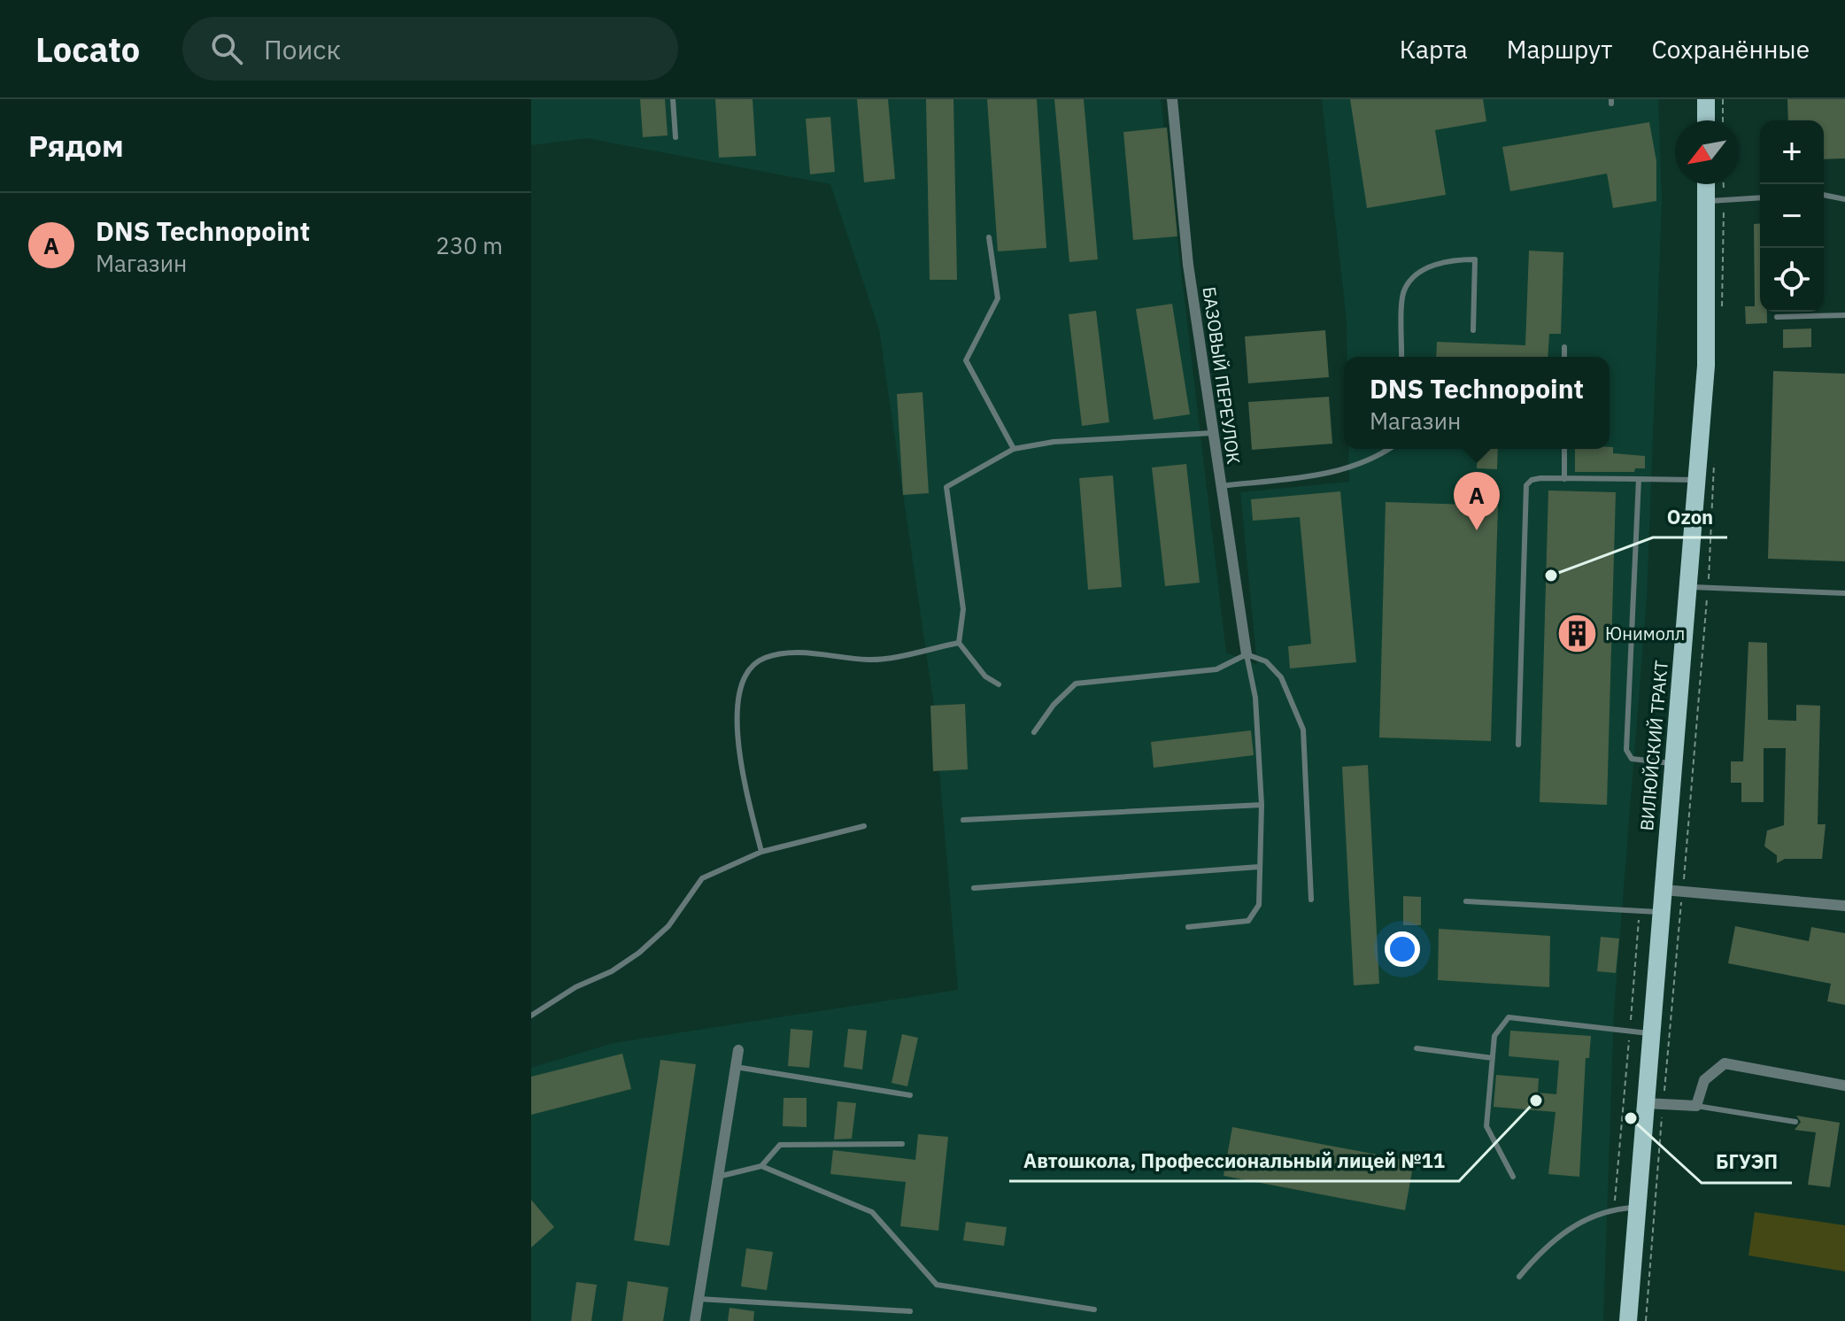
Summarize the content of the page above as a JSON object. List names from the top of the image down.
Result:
{
  "streets": {
    "main road": ["ВИЛЮЙСКИЙ ТРАКТ"],
    "street": ["БАЗОВЫЙ ПЕРЕУЛОК"]
  },
  "places": {
    "other": ["Ozon", "Автошкола, Профессиональный лицей №11", "БГУЭП"],
    "building": ["Юнимолл"]
  },
  "north": "bottom left",
  "page": {
    "header": "Locato",
    "search": "Поиск",
    "nav": ["Карта", "Маршрут", "Сохранённые"],
    "heading": "Рядом",
    "map_buttons": ["+", "−"],
    "list": [
      {
        "mark": "A",
        "name": "DNS Technopoint",
        "note": "Магазин",
        "value": "230 m"
      }
    ],
    "popup": ["DNS Technopoint", "Магазин"],
    "pins": "A"
  }
}
